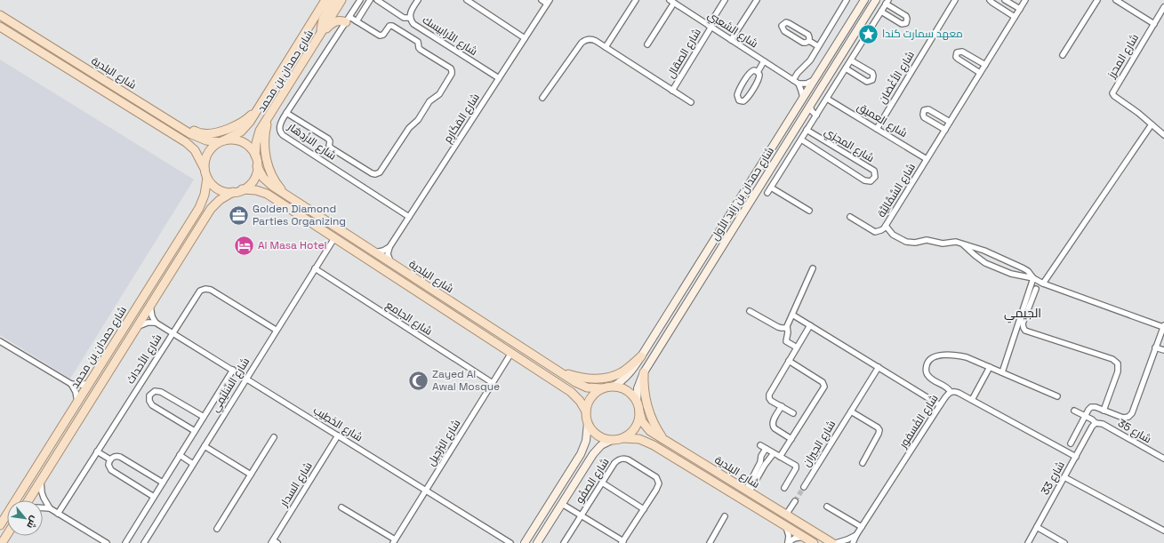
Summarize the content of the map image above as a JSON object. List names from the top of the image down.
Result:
{
  "streets": {
    "main road": ["شارع حمدان بن محمد", "شارع البلدية", "شارع حمدان بن زايد الأول"],
    "street": [
      "شارع الشعبي",
      "شارع الأرابيسك",
      "شارع الصقال",
      "شارع المحرز",
      "شارع الأَغْصَان",
      "شارع المَكَارِم",
      "شارع العميق",
      "شارع الازْدِهَار",
      "شارع المجزي",
      "شارع السَّمَّالِيَّة",
      "شارع الجامع",
      "شارع الأحداث",
      "شارع السِّلَيْمِي",
      "شارع الفُسفور",
      "شارع الخَطِيب",
      "شارع 35",
      "شارع البَرْجِيل",
      "شارع الجيران",
      "شارع 33",
      "شارع الصفُو",
      "شارع السدار"
    ]
  },
  "crossings": [
    ["شارع الشعبي", "شارع الصقال"],
    ["شارع الأرابيسك", "شارع المَكَارِم"],
    ["شارع حمدان بن محمد", "شارع البلدية"],
    ["شارع البلدية", "شارع حمدان بن زايد الأول"],
    ["شارع البلدية", "شارع السِّلَيْمِي"],
    ["شارع البلدية", "شارع البَرْجِيل"],
    ["شارع الأَغْصَان", "شارع العميق"],
    ["شارع المَكَارِم", "شارع الازْدِهَار"],
    ["شارع العميق", "شارع السَّمَّالِيَّة"],
    ["شارع الجامع", "شارع السِّلَيْمِي"],
    ["شارع الجامع", "شارع البَرْجِيل"],
    ["شارع الأحداث", "شارع السِّلَيْمِي"],
    ["شارع الأحداث", "شارع الخَطِيب"],
    ["شارع السِّلَيْمِي", "شارع الخَطِيب"],
    ["شارع الفُسفور", "شارع 33"],
    ["شارع الخَطِيب", "شارع البَرْجِيل"],
    ["شارع الخَطِيب", "شارع السدار"],
    ["شارع 35", "شارع 33"]
  ],
  "districts": ["الجيمي"],
  "places": {
    "place": ["معهد سمارت كندا"],
    "office": ["Golden Diamond Parties Organizing"],
    "hotel": ["Al Masa Hotel"],
    "mosque": ["Zayed Al Awal Mosque"]
  },
  "north": "bottom right"
}
